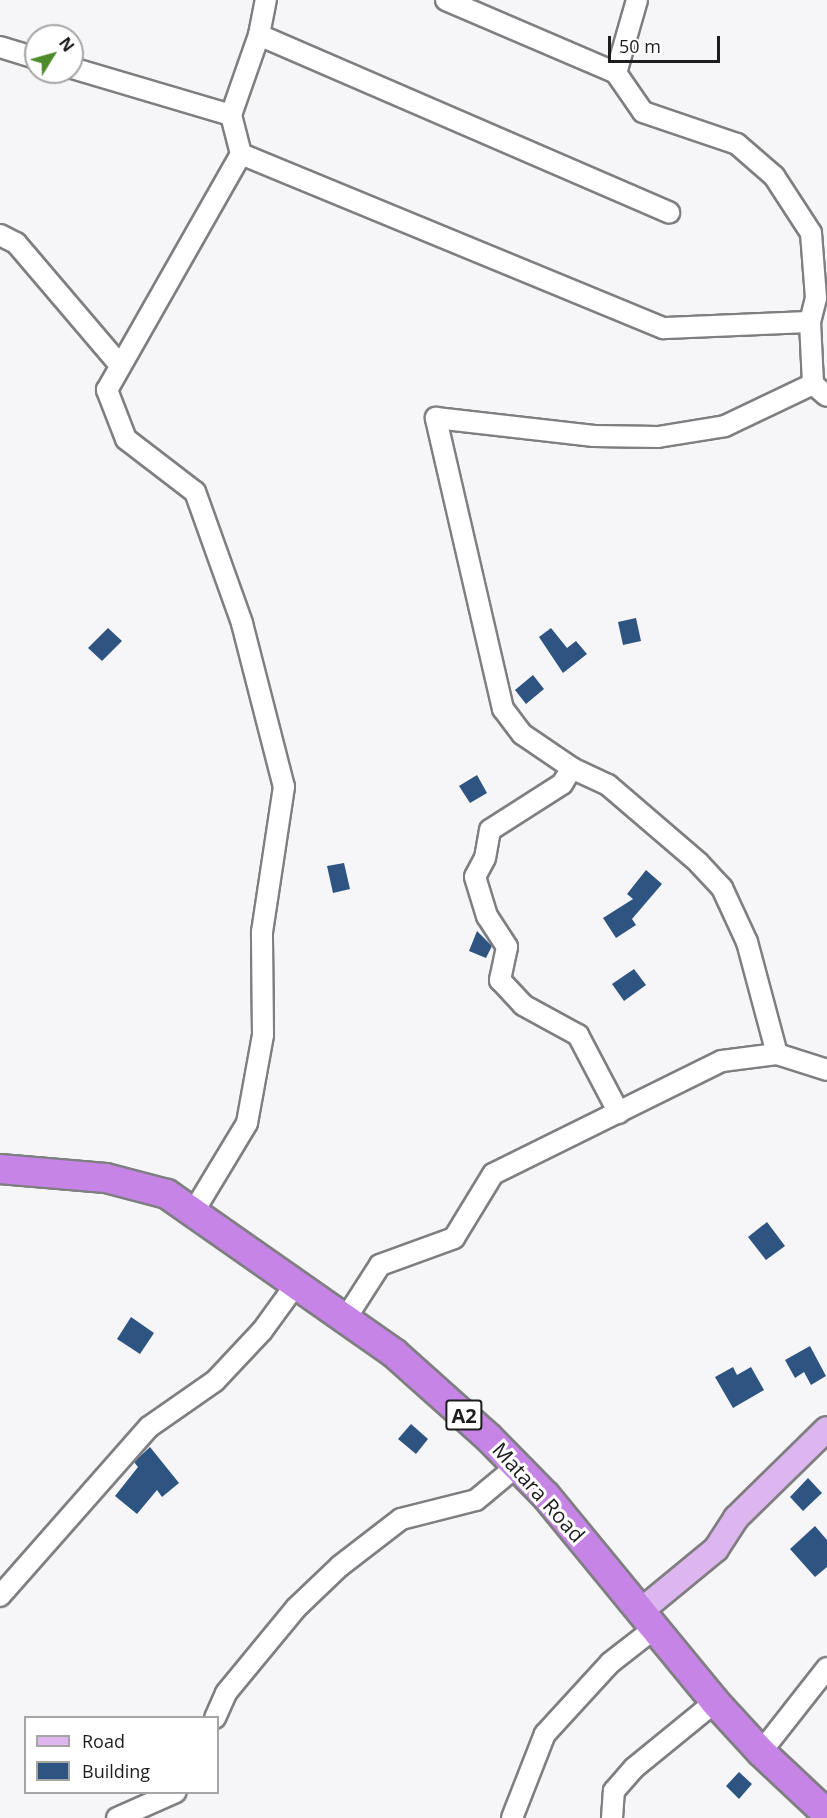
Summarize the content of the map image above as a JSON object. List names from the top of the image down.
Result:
{
  "streets": {
    "highway": ["A2", "Matara Road"]
  },
  "legend": ["Road", "Building"],
  "scale_bar": "50 m",
  "north": "top right"
}
